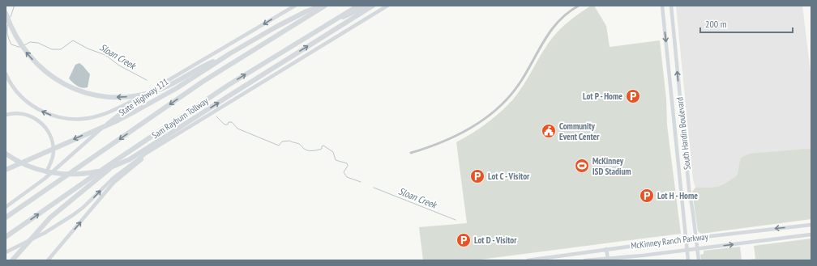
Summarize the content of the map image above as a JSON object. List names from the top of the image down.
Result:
{
  "streets": {
    "highway": ["Sam Rayburn Tollway"],
    "main road": ["State Highway 121", "South Hardin Boulevard", "McKinney Ranch Parkway"]
  },
  "crossings": [
    ["South Hardin Boulevard", "McKinney Ranch Parkway"]
  ],
  "one_way": ["State Highway 121"],
  "water": ["Sloan Creek"],
  "places": {
    "parking": [
      "Lot P - Home",
      "Lot C - Visitor",
      "Lot H - Home",
      "Lot D - Visitor"
    ],
    "public building": ["Community Event Center"],
    "sports": ["McKinney ISD Stadium"]
  },
  "scale_bar": "200 m"
}
